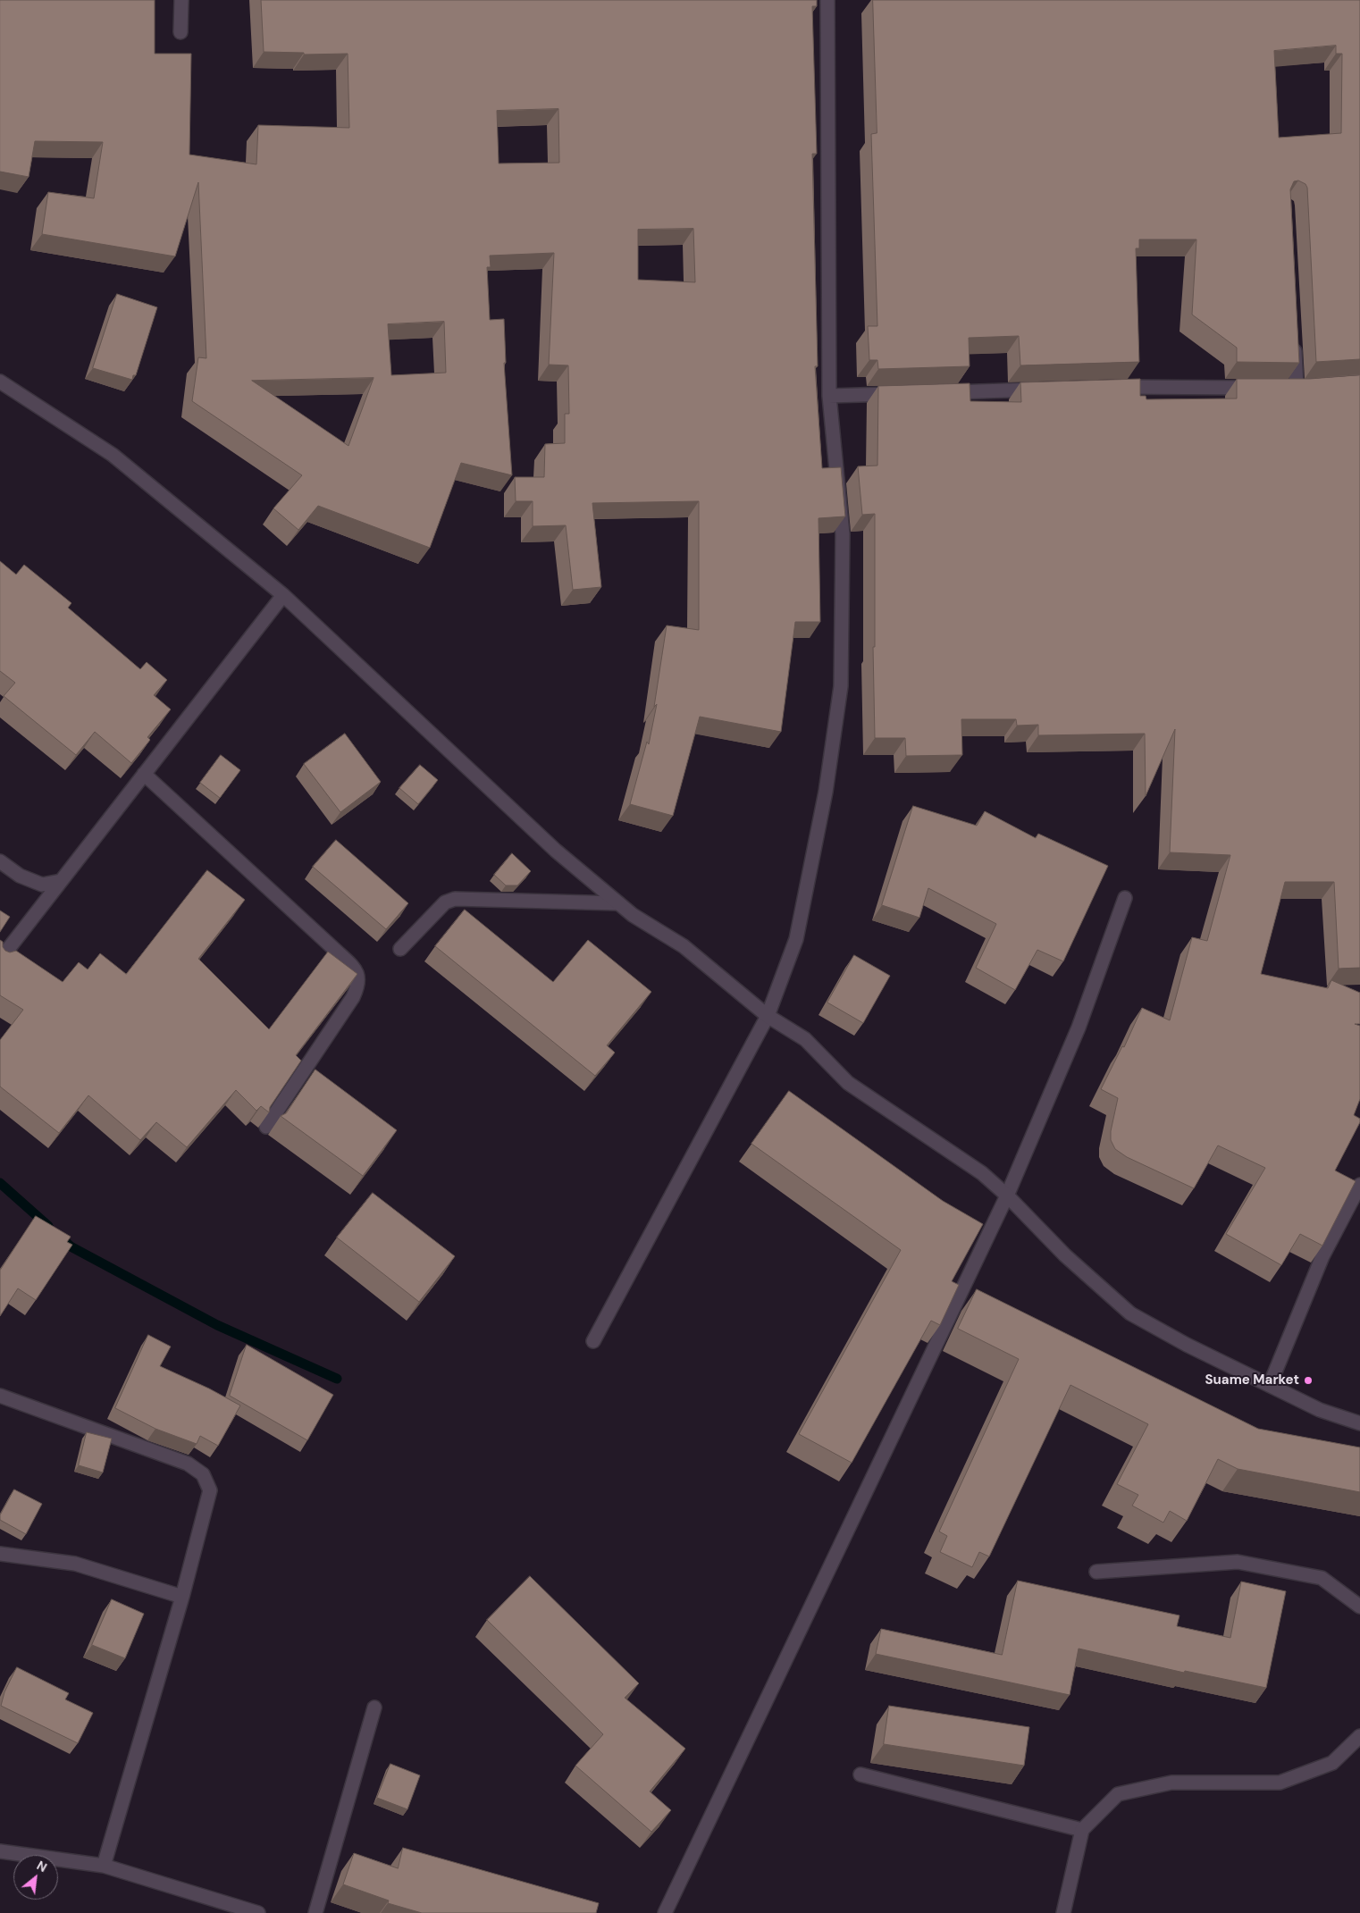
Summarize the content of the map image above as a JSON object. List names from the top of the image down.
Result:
{
  "places": ["Suame Market"],
  "north": "top right"
}
